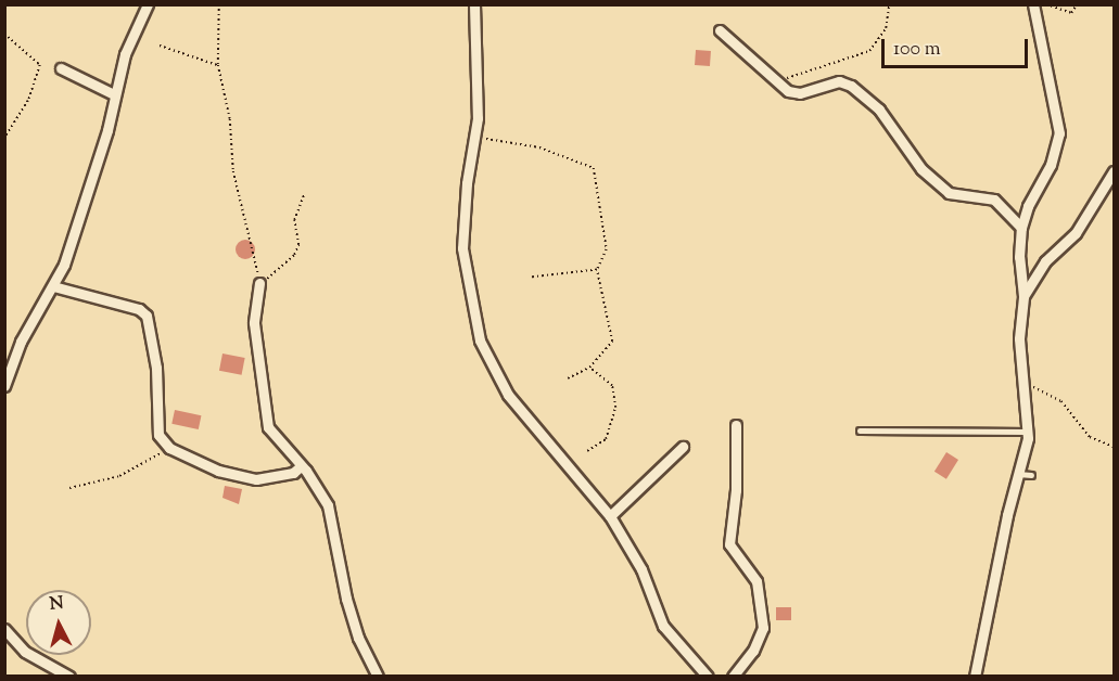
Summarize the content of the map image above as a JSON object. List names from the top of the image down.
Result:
{
  "scale_bar": "100 m",
  "north": "top"
}
